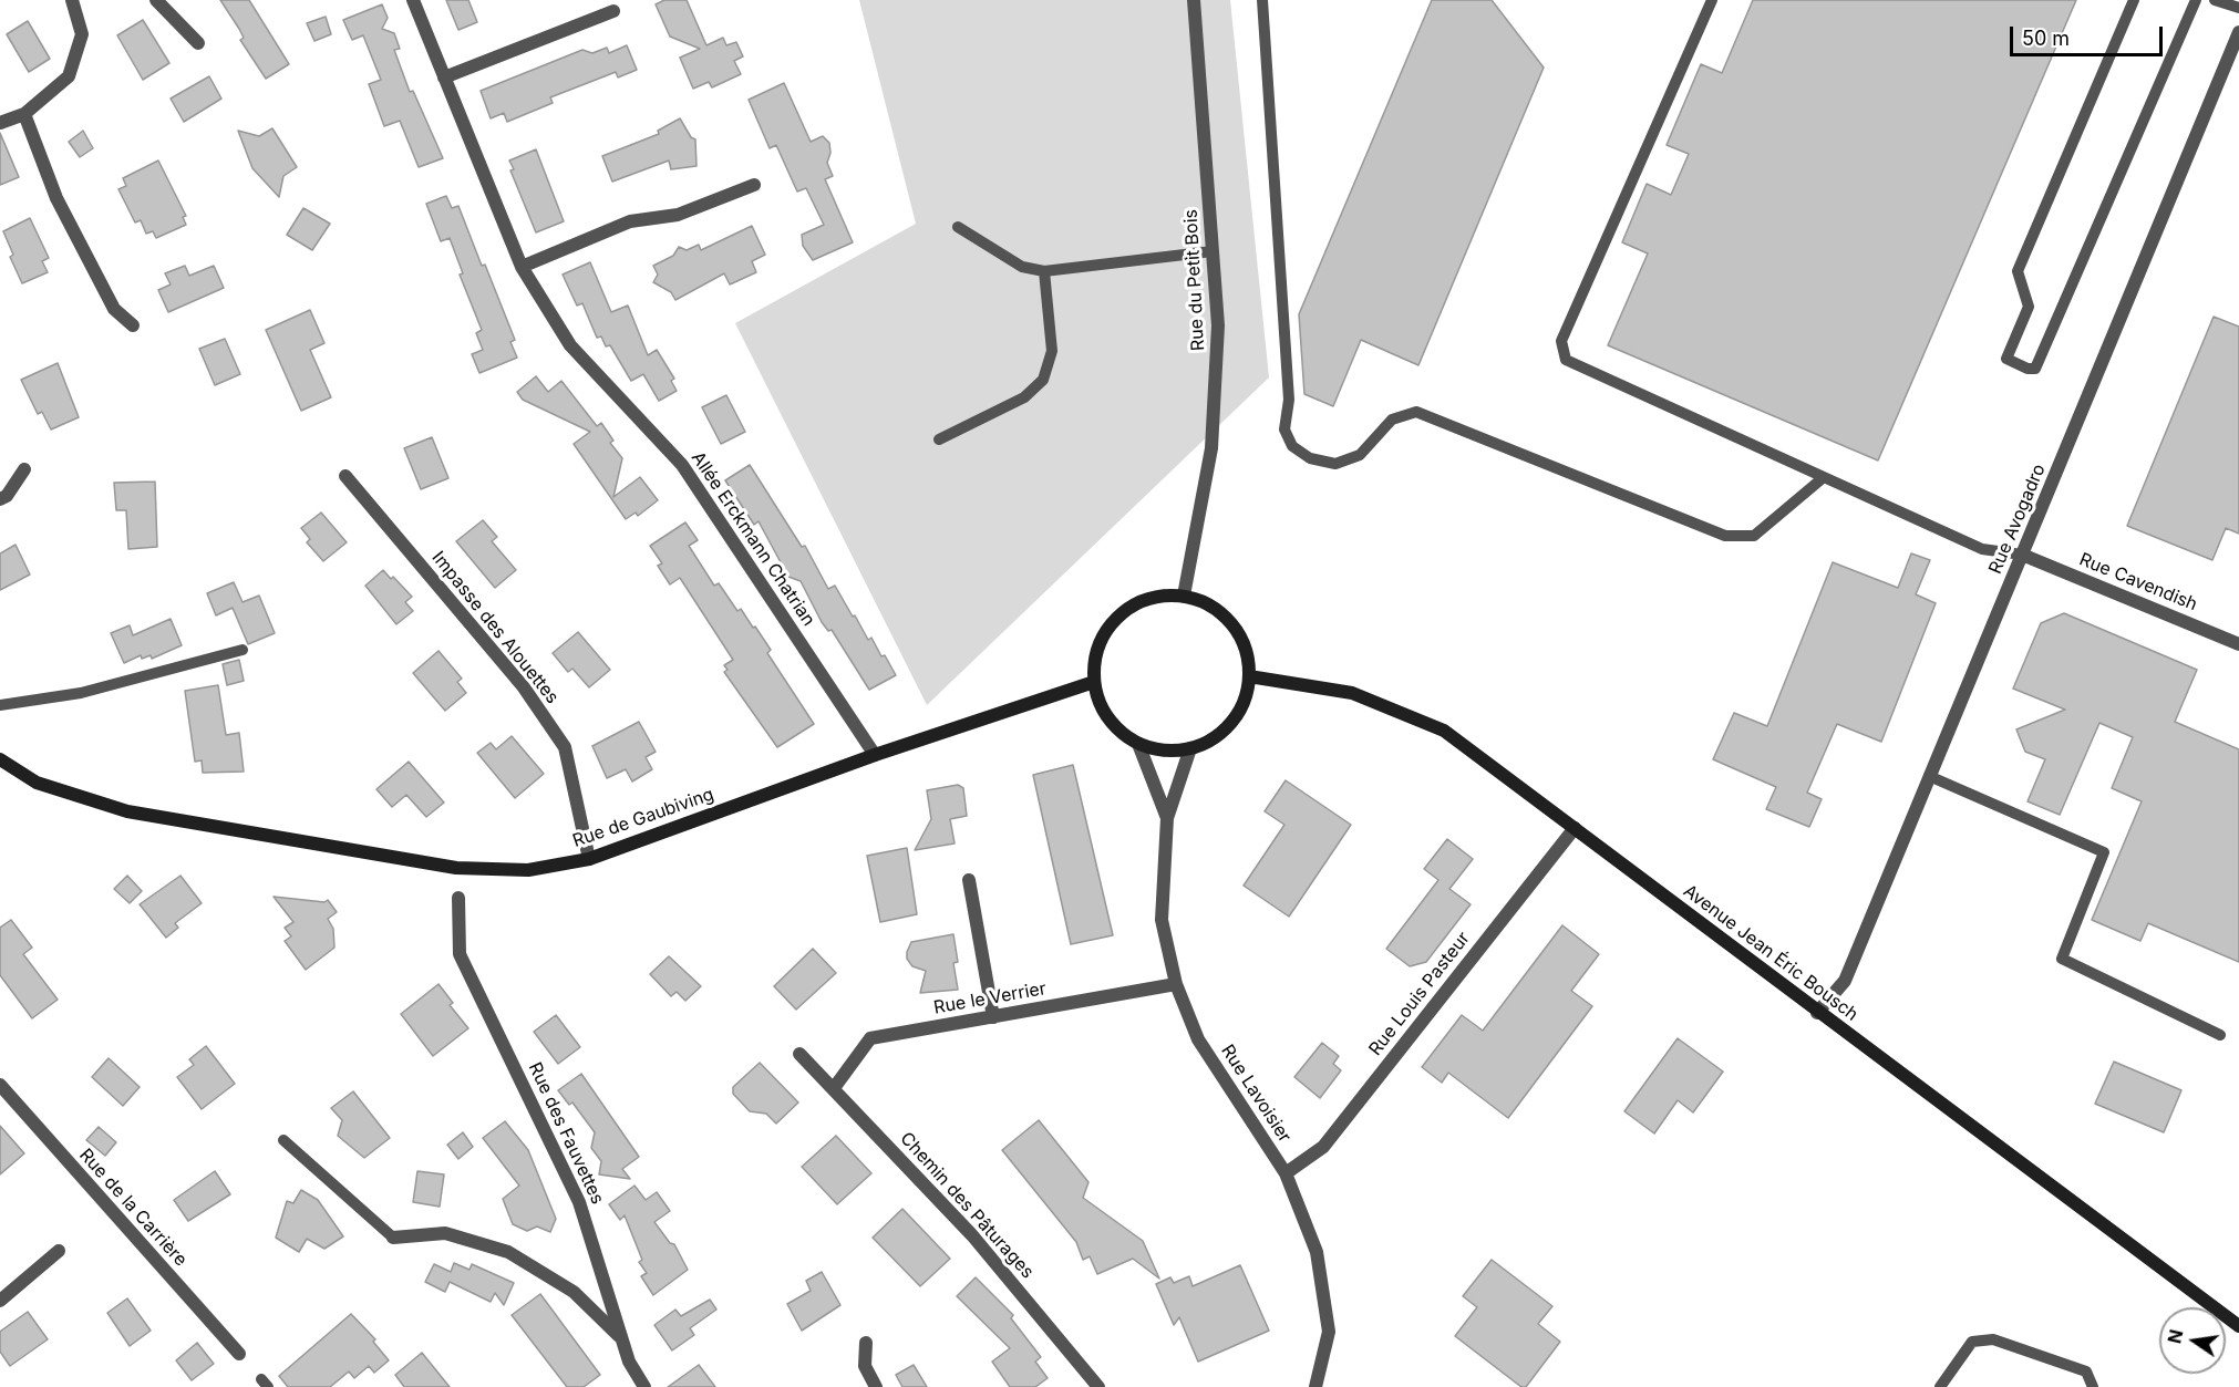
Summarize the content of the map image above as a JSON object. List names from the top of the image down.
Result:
{
  "streets": {
    "main road": ["Rue de Gaubiving", "Avenue Jean Éric Bousch"],
    "street": [
      "Rue du Petit Bois",
      "Rue Avogadro",
      "Allée Erckmann Chatrian",
      "Rue Cavendish",
      "Impasse des Alouettes",
      "Rue Louis Pasteur",
      "Rue le Verrier",
      "Rue Lavoisier",
      "Rue des Fauvettes",
      "Chemin des Pâturages",
      "Rue de la Carrière"
    ]
  },
  "crossings": [
    ["Rue du Petit Bois", "Rue de Gaubiving"],
    ["Rue du Petit Bois", "Avenue Jean Éric Bousch"],
    ["Rue du Petit Bois", "Rue Lavoisier"],
    ["Rue Avogadro", "Rue Cavendish"],
    ["Rue Avogadro", "Avenue Jean Éric Bousch"],
    ["Allée Erckmann Chatrian", "Rue de Gaubiving"],
    ["Impasse des Alouettes", "Rue de Gaubiving"],
    ["Rue de Gaubiving", "Avenue Jean Éric Bousch"],
    ["Rue de Gaubiving", "Rue Lavoisier"],
    ["Avenue Jean Éric Bousch", "Rue Louis Pasteur"],
    ["Avenue Jean Éric Bousch", "Rue Lavoisier"],
    ["Rue Louis Pasteur", "Rue Lavoisier"],
    ["Rue le Verrier", "Rue Lavoisier"],
    ["Rue le Verrier", "Chemin des Pâturages"]
  ],
  "scale_bar": "50 m",
  "north": "left"
}
